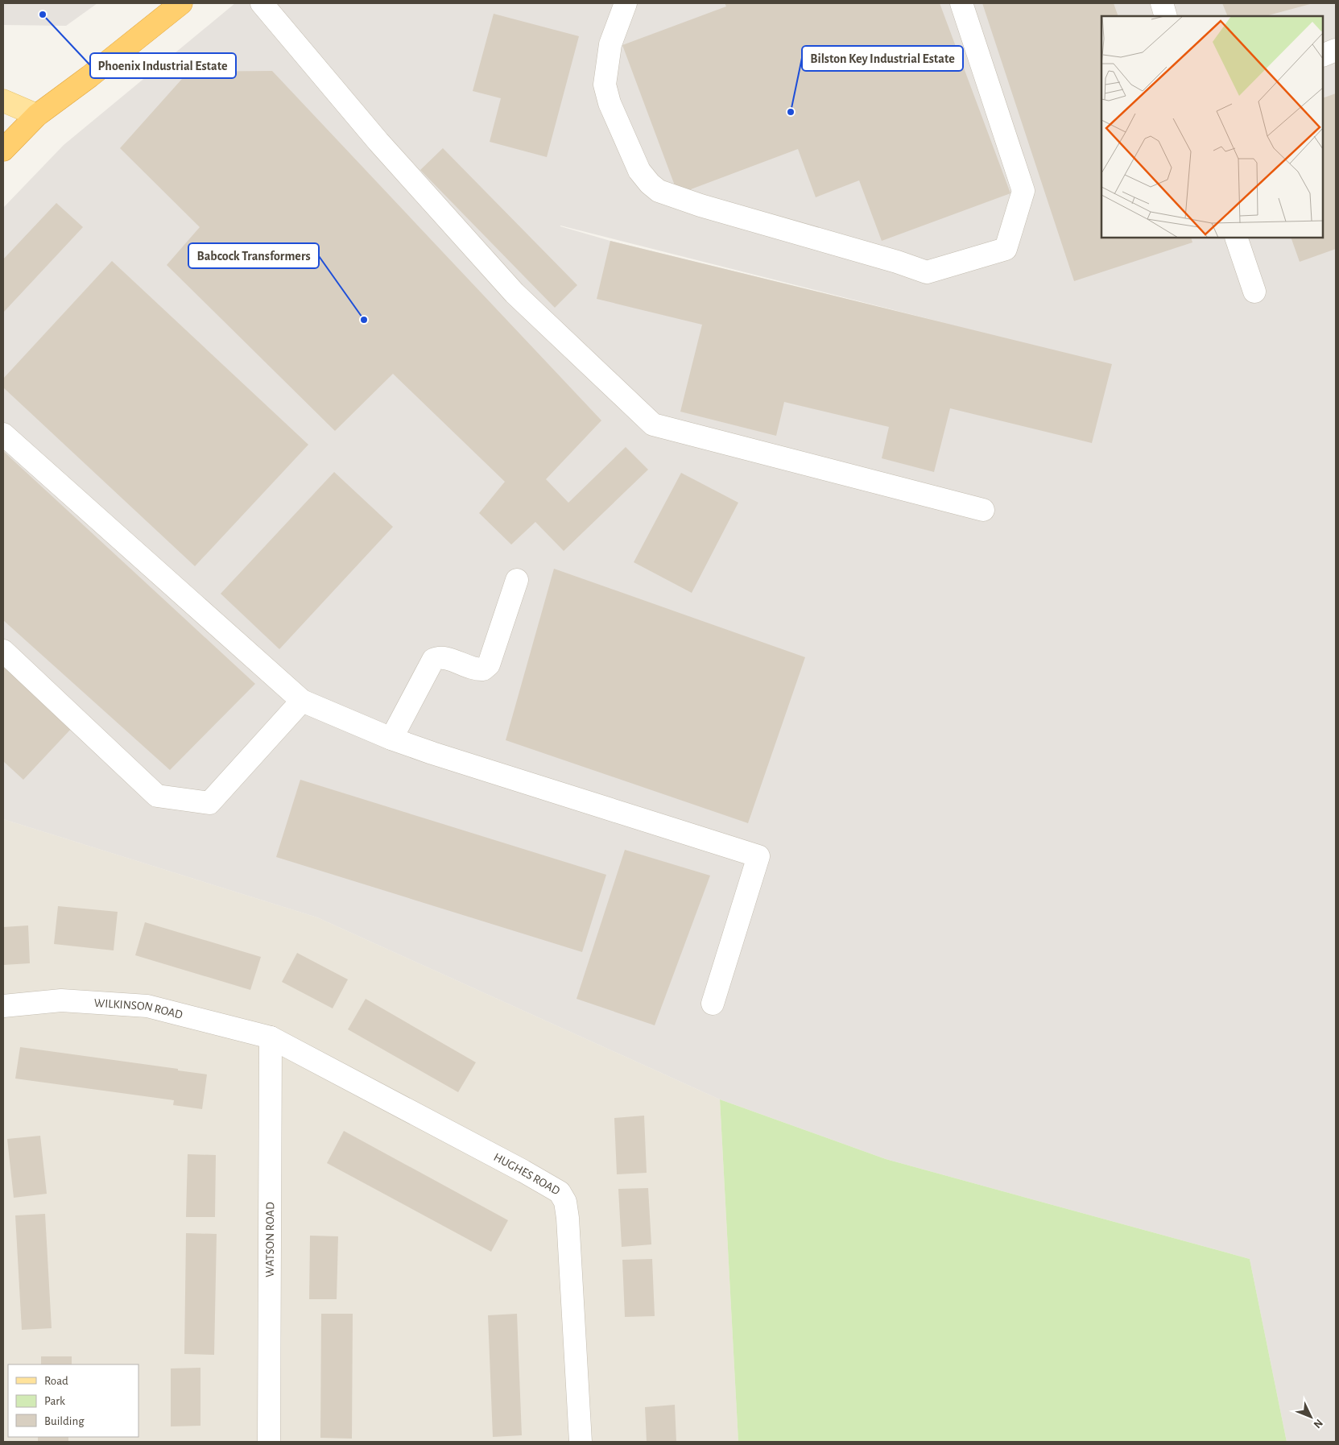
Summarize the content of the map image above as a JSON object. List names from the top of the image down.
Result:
{
  "streets": {
    "street": ["WILKINSON ROAD", "HUGHES ROAD", "WATSON ROAD"]
  },
  "crossings": [
    ["WILKINSON ROAD", "HUGHES ROAD"],
    ["WILKINSON ROAD", "WATSON ROAD"],
    ["HUGHES ROAD", "WATSON ROAD"]
  ],
  "places": ["Phoenix Industrial Estate", "Bilston Key Industrial Estate", "Babcock Transformers"],
  "legend": ["Road", "Park", "Building"],
  "north": "bottom right"
}
